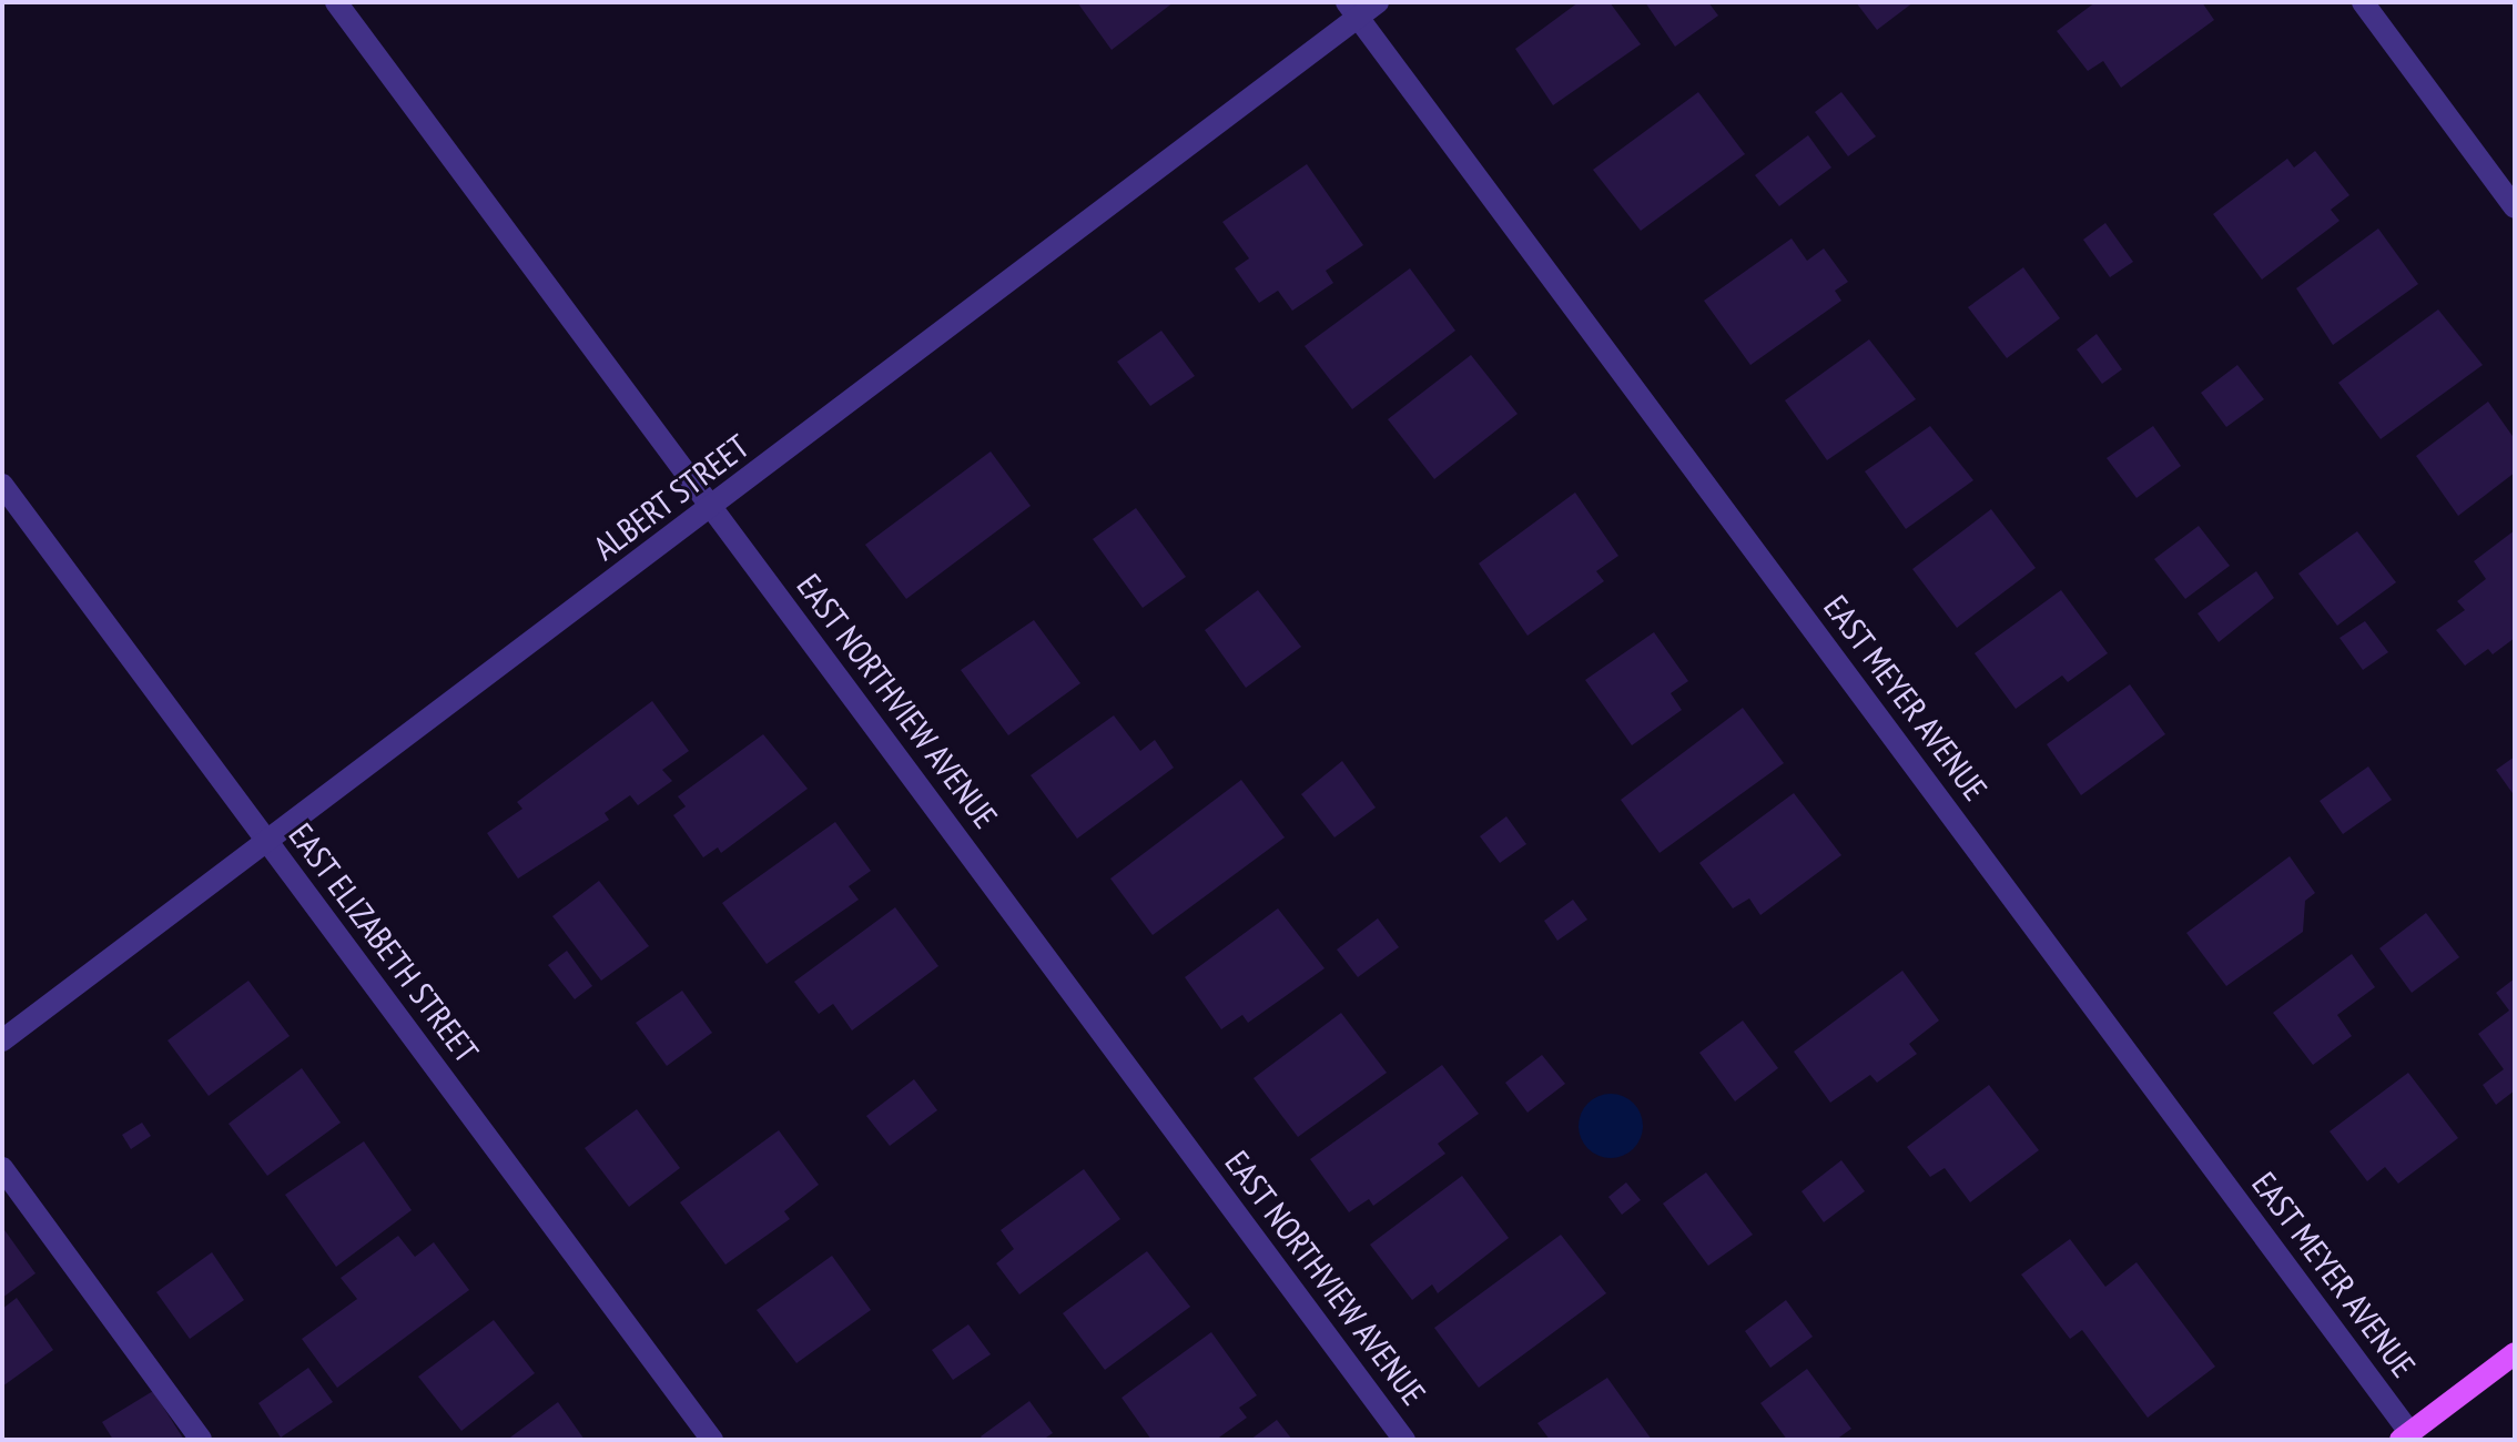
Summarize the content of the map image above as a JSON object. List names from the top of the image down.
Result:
{
  "streets": {
    "street": [
      "ALBERT STREET",
      "EAST MEYER AVENUE",
      "EAST NORTHVIEW AVENUE",
      "EAST ELIZABETH STREET"
    ]
  },
  "crossings": [
    ["ALBERT STREET", "EAST MEYER AVENUE"],
    ["ALBERT STREET", "EAST NORTHVIEW AVENUE"],
    ["ALBERT STREET", "EAST ELIZABETH STREET"]
  ]
}
